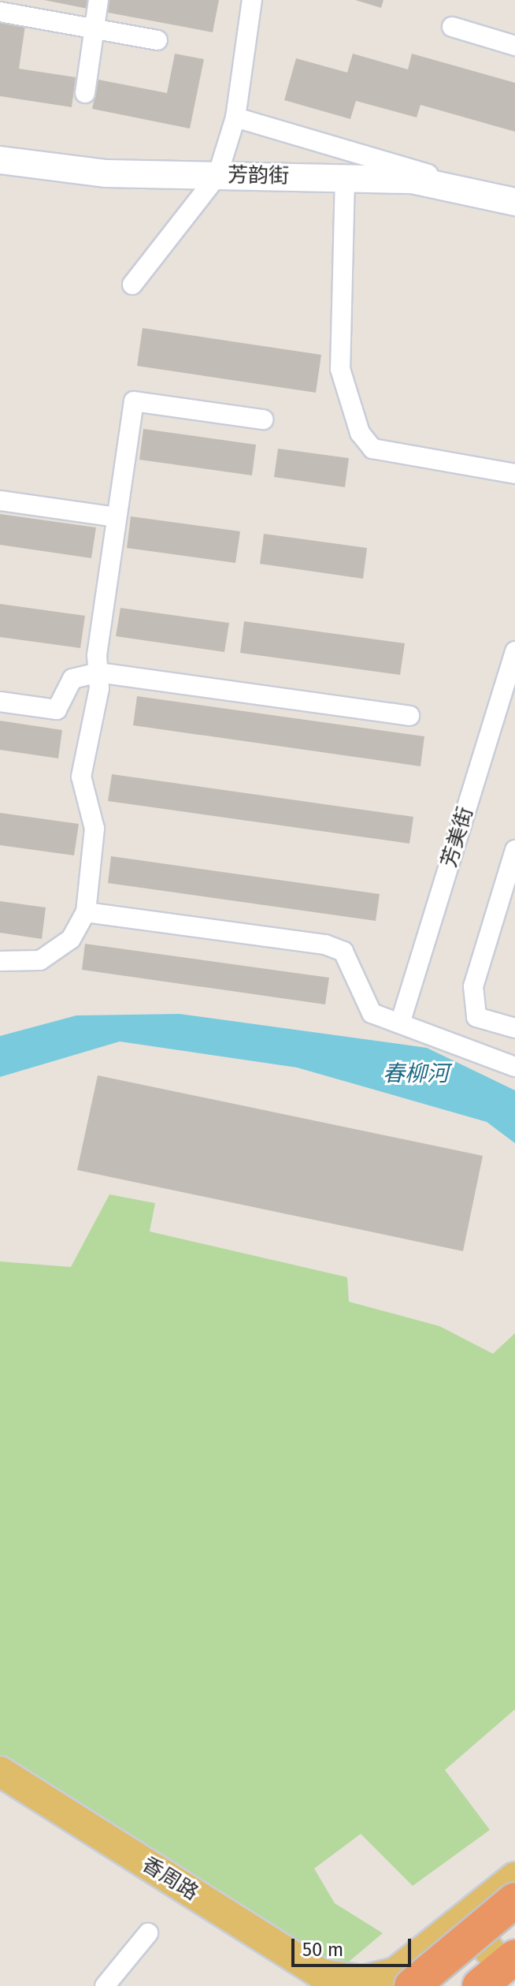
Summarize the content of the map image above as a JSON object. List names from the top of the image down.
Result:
{
  "streets": {
    "main road": ["香周路"],
    "street": ["芳韵街", "芳美街"]
  },
  "water": ["春柳河"],
  "scale_bar": "50 m"
}
